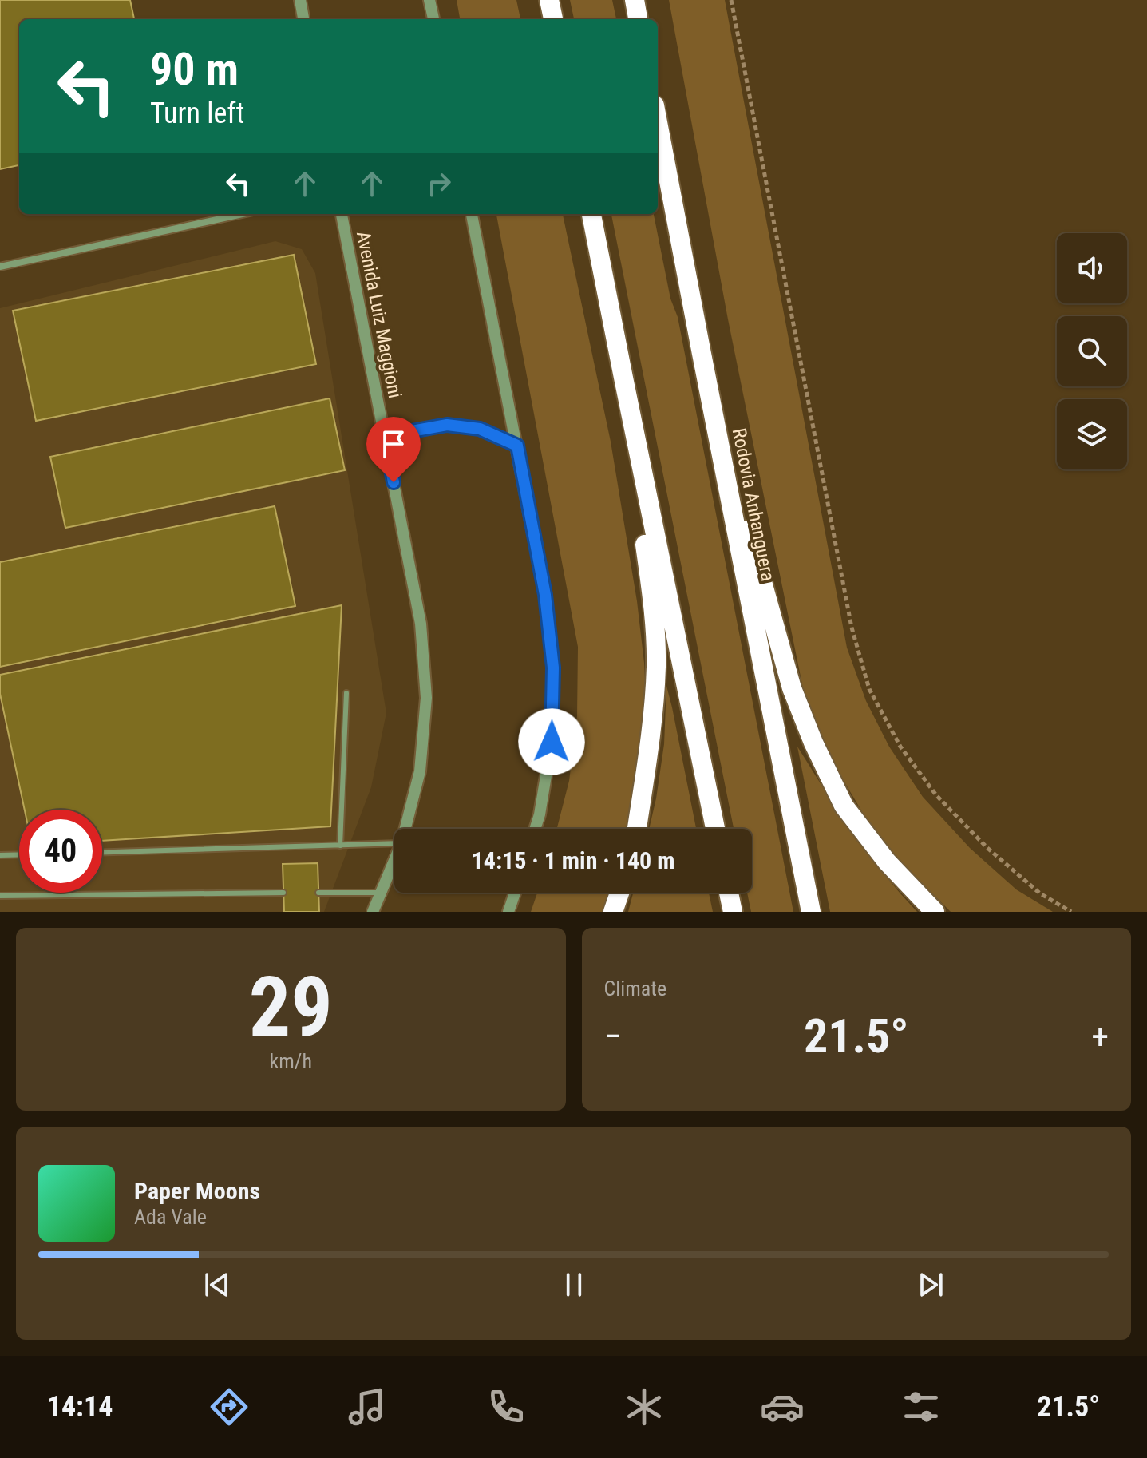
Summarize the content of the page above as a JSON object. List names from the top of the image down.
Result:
{
  "streets": {
    "highway": ["Rodovia Anhanguera"],
    "street": ["Avenida Luiz Maggioni"]
  },
  "page": {
    "turn": ["90 m", "Turn left"],
    "limit": "40",
    "trip": "14:15 · 1 min · 140 m",
    "tile": [
      ["29", "km/h"],
      "Climate"
    ],
    "heat": ["−", "21.5°", "+"],
    "song": ["Paper Moons", "Ada Vale"],
    "tabs": ["14:14", "21.5°"]
  }
}
